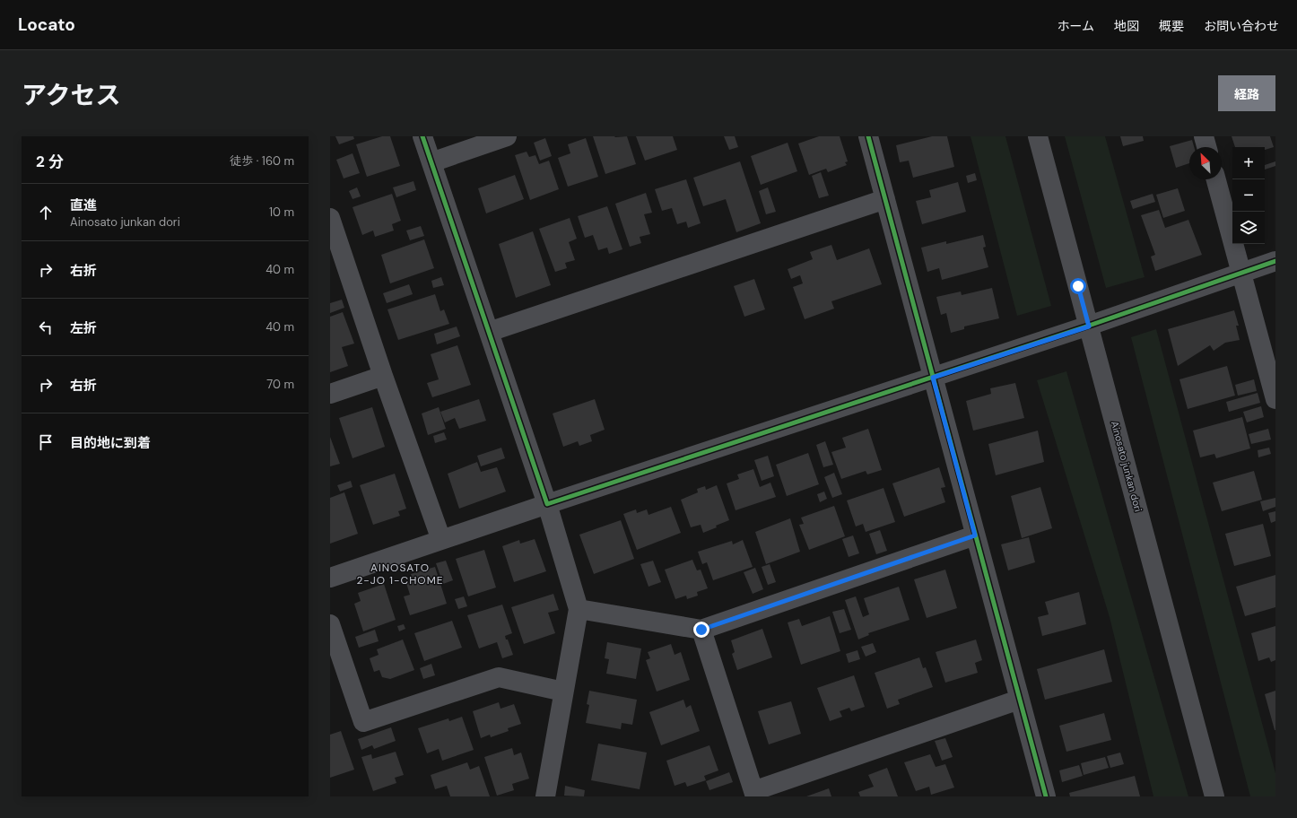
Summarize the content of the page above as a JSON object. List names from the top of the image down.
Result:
{
  "streets": {
    "street": ["Ainosato junkan dori"]
  },
  "districts": ["AINOSATO 2-JO 1-CHOME"],
  "north": "top left",
  "page": {
    "header": "Locato",
    "nav": [
      "ホーム",
      "地図",
      "概要",
      "お問い合わせ"
    ],
    "title": "アクセス",
    "buttons": "経路",
    "heading": ["2 分", "徒歩 · 160 m"],
    "map_buttons": ["+", "−"],
    "list": [
      ["直進", "Ainosato junkan dori", "10 m"],
      ["右折", "40 m"],
      ["左折", "40 m"],
      ["右折", "70 m"],
      "目的地に到着"
    ]
  }
}
